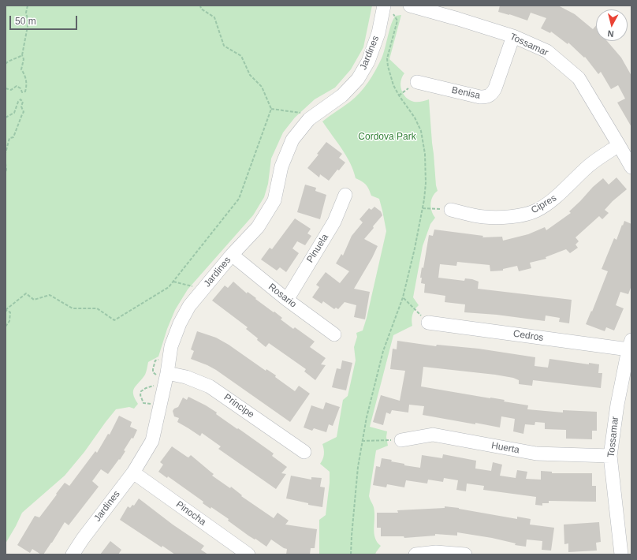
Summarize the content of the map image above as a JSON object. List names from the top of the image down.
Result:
{
  "streets": {
    "street": [
      "Tossamar",
      "Jardines",
      "Benisa",
      "Cipres",
      "Pinuela",
      "Rosario",
      "Cedros",
      "Principe",
      "Huerta",
      "Pinocha"
    ]
  },
  "crossings": [
    ["Tossamar", "Benisa"],
    ["Tossamar", "Cipres"],
    ["Tossamar", "Cedros"],
    ["Tossamar", "Huerta"],
    ["Jardines", "Rosario"],
    ["Jardines", "Principe"],
    ["Jardines", "Pinocha"],
    ["Pinuela", "Rosario"]
  ],
  "parks": ["Cordova Park"],
  "scale_bar": "50 m",
  "north": "bottom"
}
